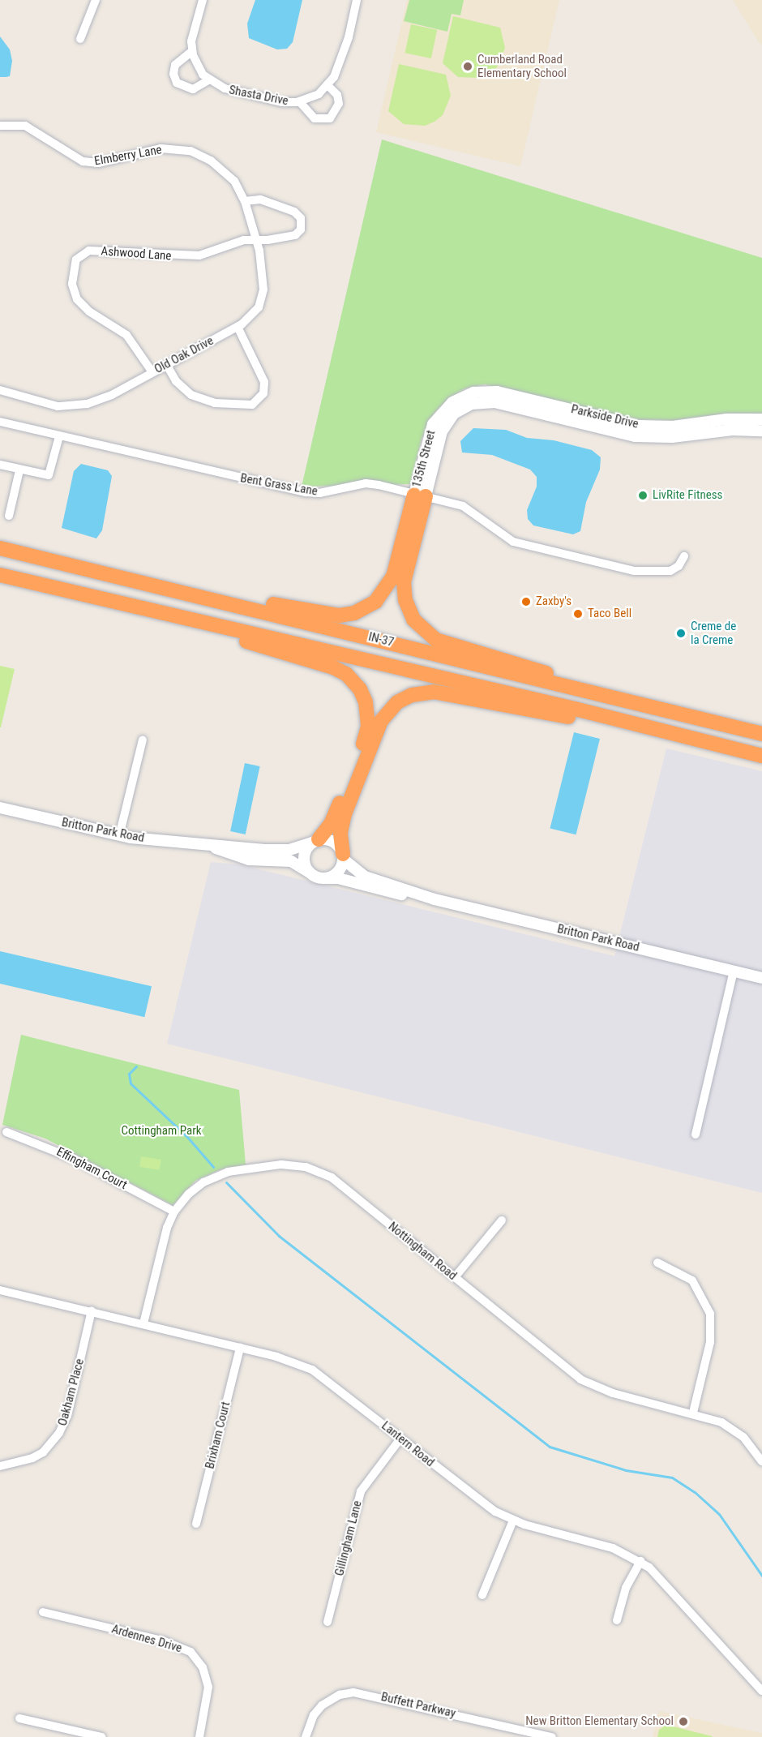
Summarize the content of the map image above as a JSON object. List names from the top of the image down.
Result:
{
  "streets": {
    "highway": ["IN-37"],
    "street": [
      "Shasta Drive",
      "Elmberry Lane",
      "Ashwood Lane",
      "Old Oak Drive",
      "Parkside Drive",
      "135th Street",
      "Bent Grass Lane",
      "Britton Park Road",
      "Effingham Court",
      "Nottingham Road",
      "Oakham Place",
      "Brixham Court",
      "Lantern Road",
      "Gillingham Lane",
      "Ardennes Drive",
      "Buffett Parkway"
    ]
  },
  "crossings": [
    ["Elmberry Lane", "Ashwood Lane"],
    ["Elmberry Lane", "Old Oak Drive"],
    ["Ashwood Lane", "Old Oak Drive"],
    ["Parkside Drive", "135th Street"],
    ["135th Street", "Bent Grass Lane"],
    ["Effingham Court", "Nottingham Road"],
    ["Nottingham Road", "Lantern Road"],
    ["Oakham Place", "Lantern Road"],
    ["Brixham Court", "Lantern Road"],
    ["Lantern Road", "Gillingham Lane"]
  ],
  "parks": ["Cottingham Park"],
  "places": [
    "Cumberland Road Elementary School",
    "LivRite Fitness",
    "Zaxby's",
    "Taco Bell",
    "Creme de la Creme",
    "New Britton Elementary School"
  ]
}
